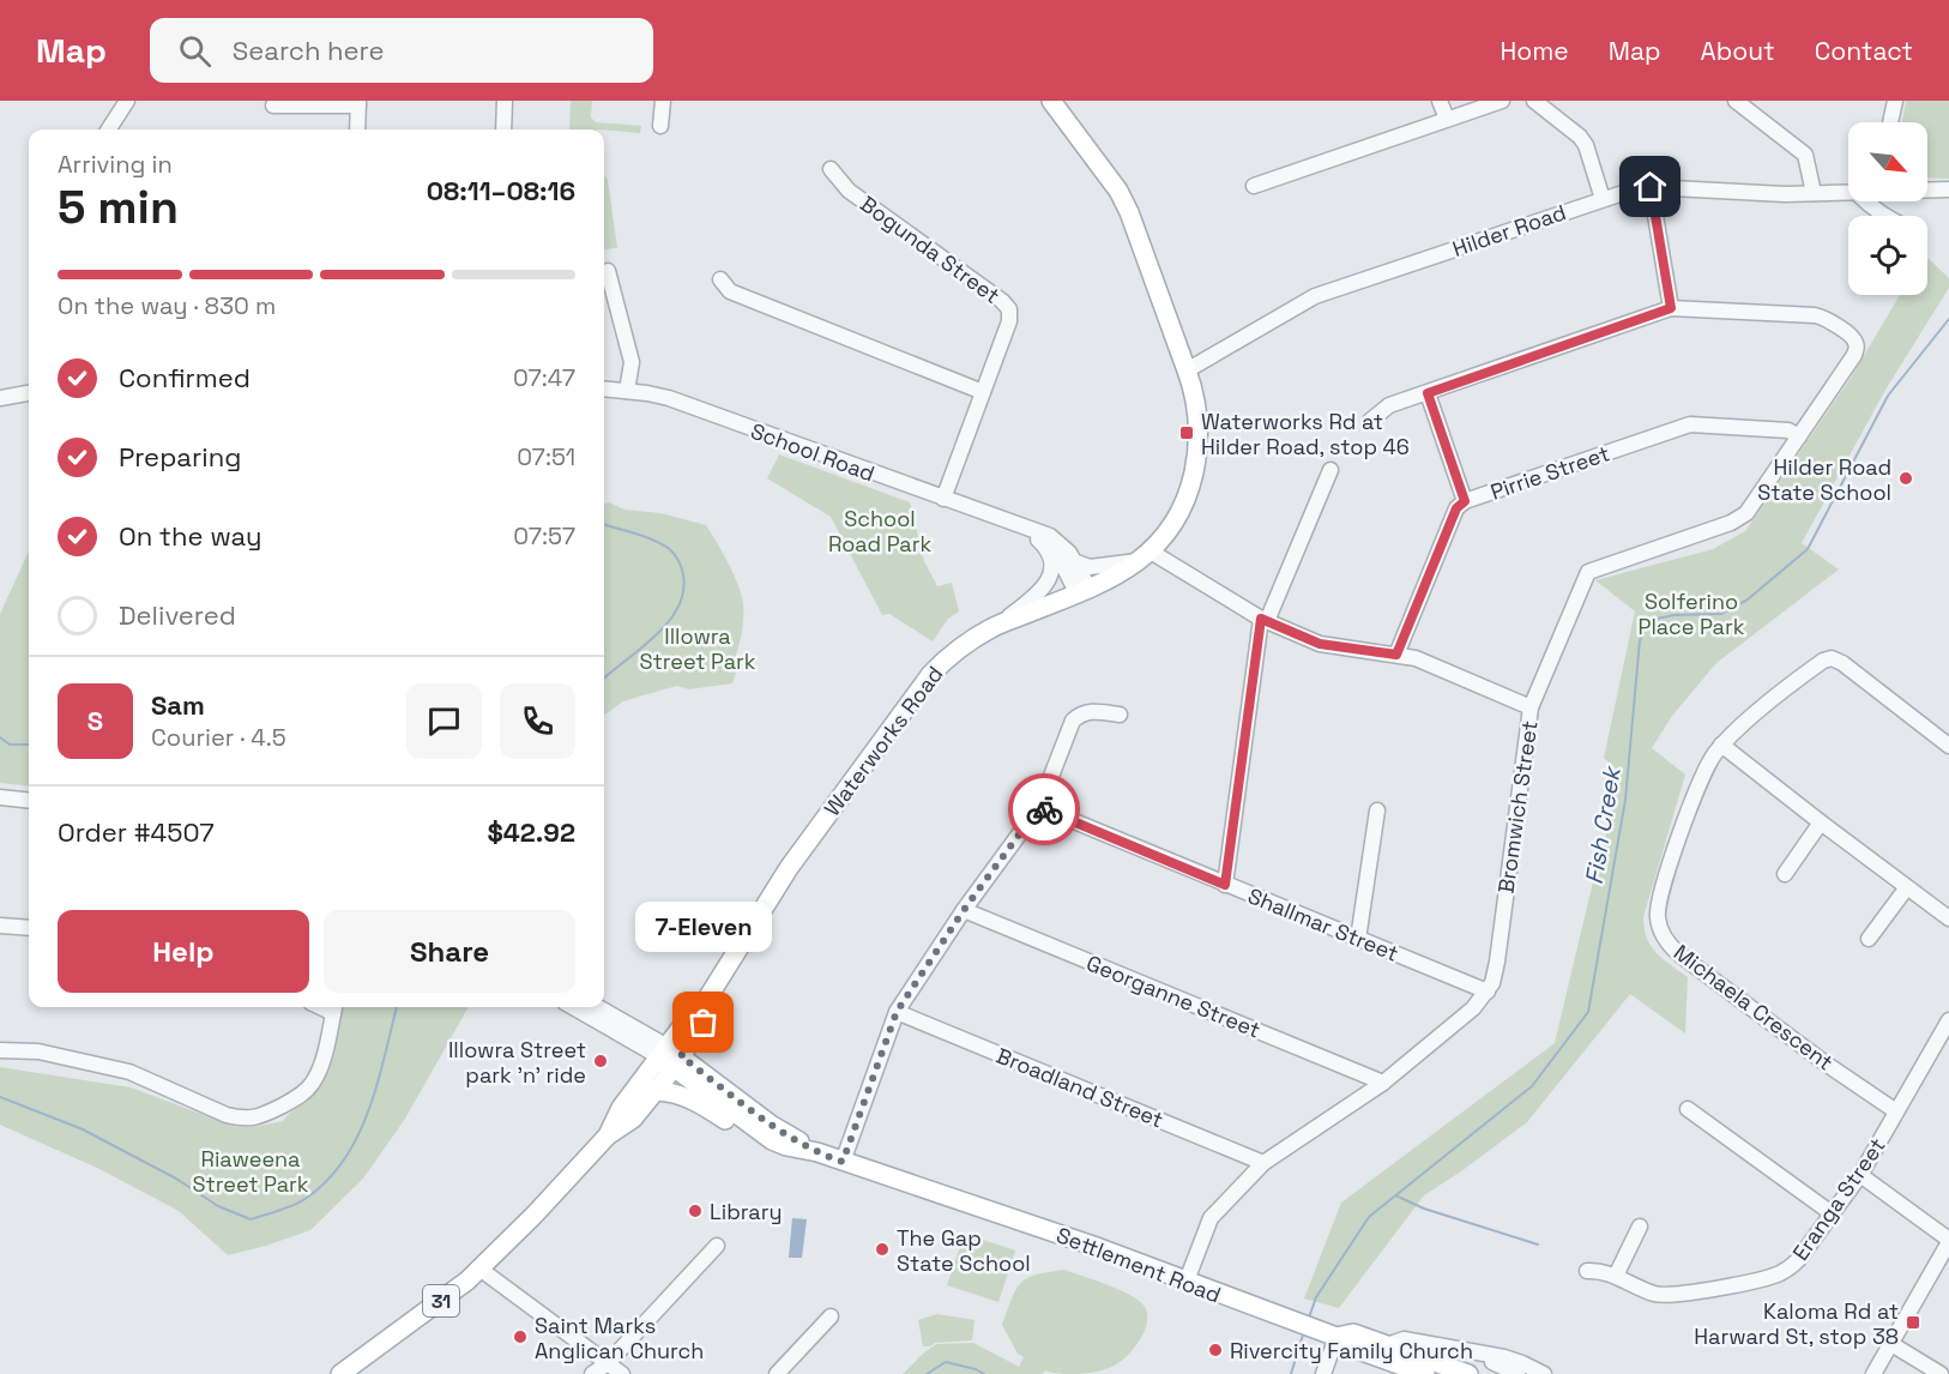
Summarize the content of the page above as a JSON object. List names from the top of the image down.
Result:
{
  "streets": {
    "main road": ["Waterworks Road", "Settlement Road", "31"],
    "street": [
      "Hilder Road",
      "Bogunda Street",
      "School Road",
      "Pirrie Street",
      "Bromwich Street",
      "Shallmar Street",
      "Georganne Street",
      "Michaela Crescent",
      "Broadland Street",
      "Eranga Street"
    ]
  },
  "crossings": [
    ["Hilder Road", "Waterworks Road"],
    ["Bogunda Street", "School Road"],
    ["School Road", "Waterworks Road"],
    ["Pirrie Street", "Bromwich Street"],
    ["Waterworks Road", "Settlement Road"],
    ["Bromwich Street", "Shallmar Street"],
    ["Bromwich Street", "Georganne Street"],
    ["Bromwich Street", "Broadland Street"],
    ["Bromwich Street", "Settlement Road"],
    ["Michaela Crescent", "Eranga Street"]
  ],
  "water": ["Fish Creek"],
  "parks": [
    "School Road Park",
    "Solferino Place Park",
    "Illowra Street Park",
    "Riaweena Street Park"
  ],
  "places": {
    "transit": ["Waterworks Rd at Hilder Road, stop 46", "Kaloma Rd at Harward St, stop 38"],
    "other": [
      "Hilder Road State School",
      "7-Eleven",
      "Illowra Street park 'n' ride",
      "Library",
      "The Gap State School",
      "Saint Marks Anglican Church",
      "Rivercity Family Church"
    ]
  },
  "north": "bottom right",
  "page": {
    "header": "Map",
    "search": "Search here",
    "nav": [
      "Home",
      "Map",
      "About",
      "Contact"
    ],
    "heading": ["5 min", "Arriving in", "08:11–08:16"],
    "panel": [
      "Sam",
      "Courier · 4.5",
      "Order #4507",
      "$42.92"
    ],
    "bar": "On the way · 830 m",
    "list": [
      ["Confirmed", "07:47"],
      ["Preparing", "07:51"],
      ["On the way", "07:57"],
      "Delivered"
    ],
    "round": "S",
    "buttons": ["Help", "Share"],
    "bubble": "7-Eleven"
  }
}
